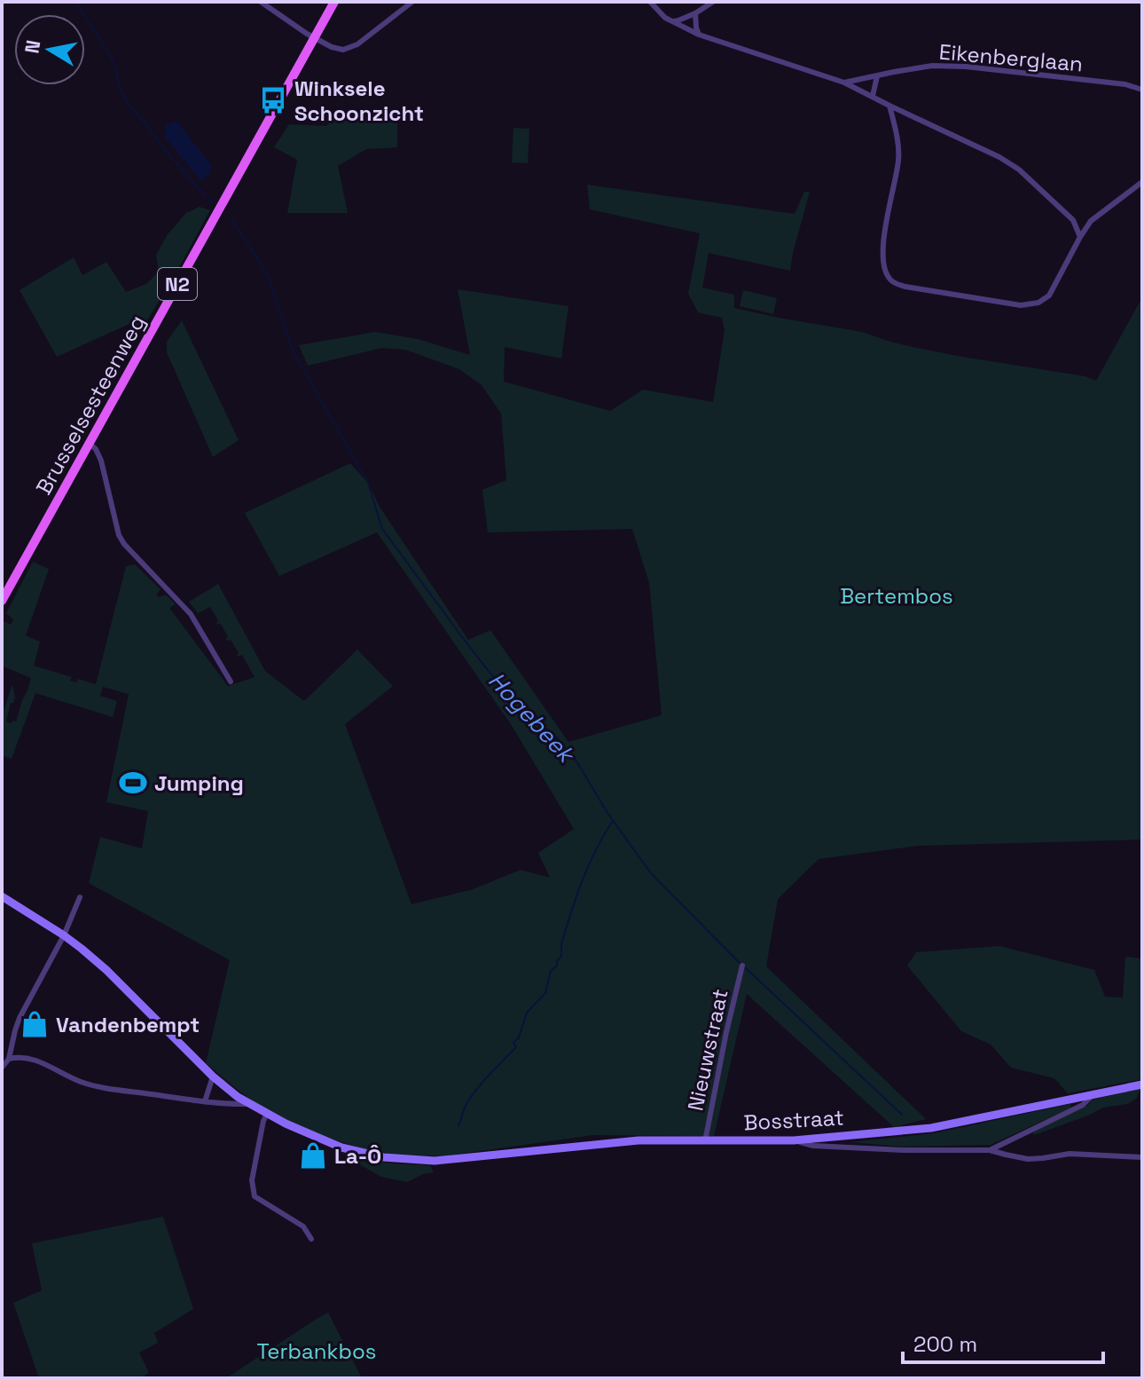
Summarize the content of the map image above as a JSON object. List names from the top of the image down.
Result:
{
  "streets": {
    "main road": ["N2", "Brusselsesteenweg"],
    "street": ["Eikenberglaan", "Nieuwstraat", "Bosstraat"]
  },
  "crossings": [
    ["Nieuwstraat", "Bosstraat"]
  ],
  "water": ["Hogebeek"],
  "parks": ["Bertembos", "Terbankbos"],
  "places": {
    "bus stop": ["Winksele Schoonzicht"],
    "sports": ["Jumping"],
    "shop": ["Vandenbempt", "La-Ô"]
  },
  "scale_bar": "200 m",
  "north": "left"
}
